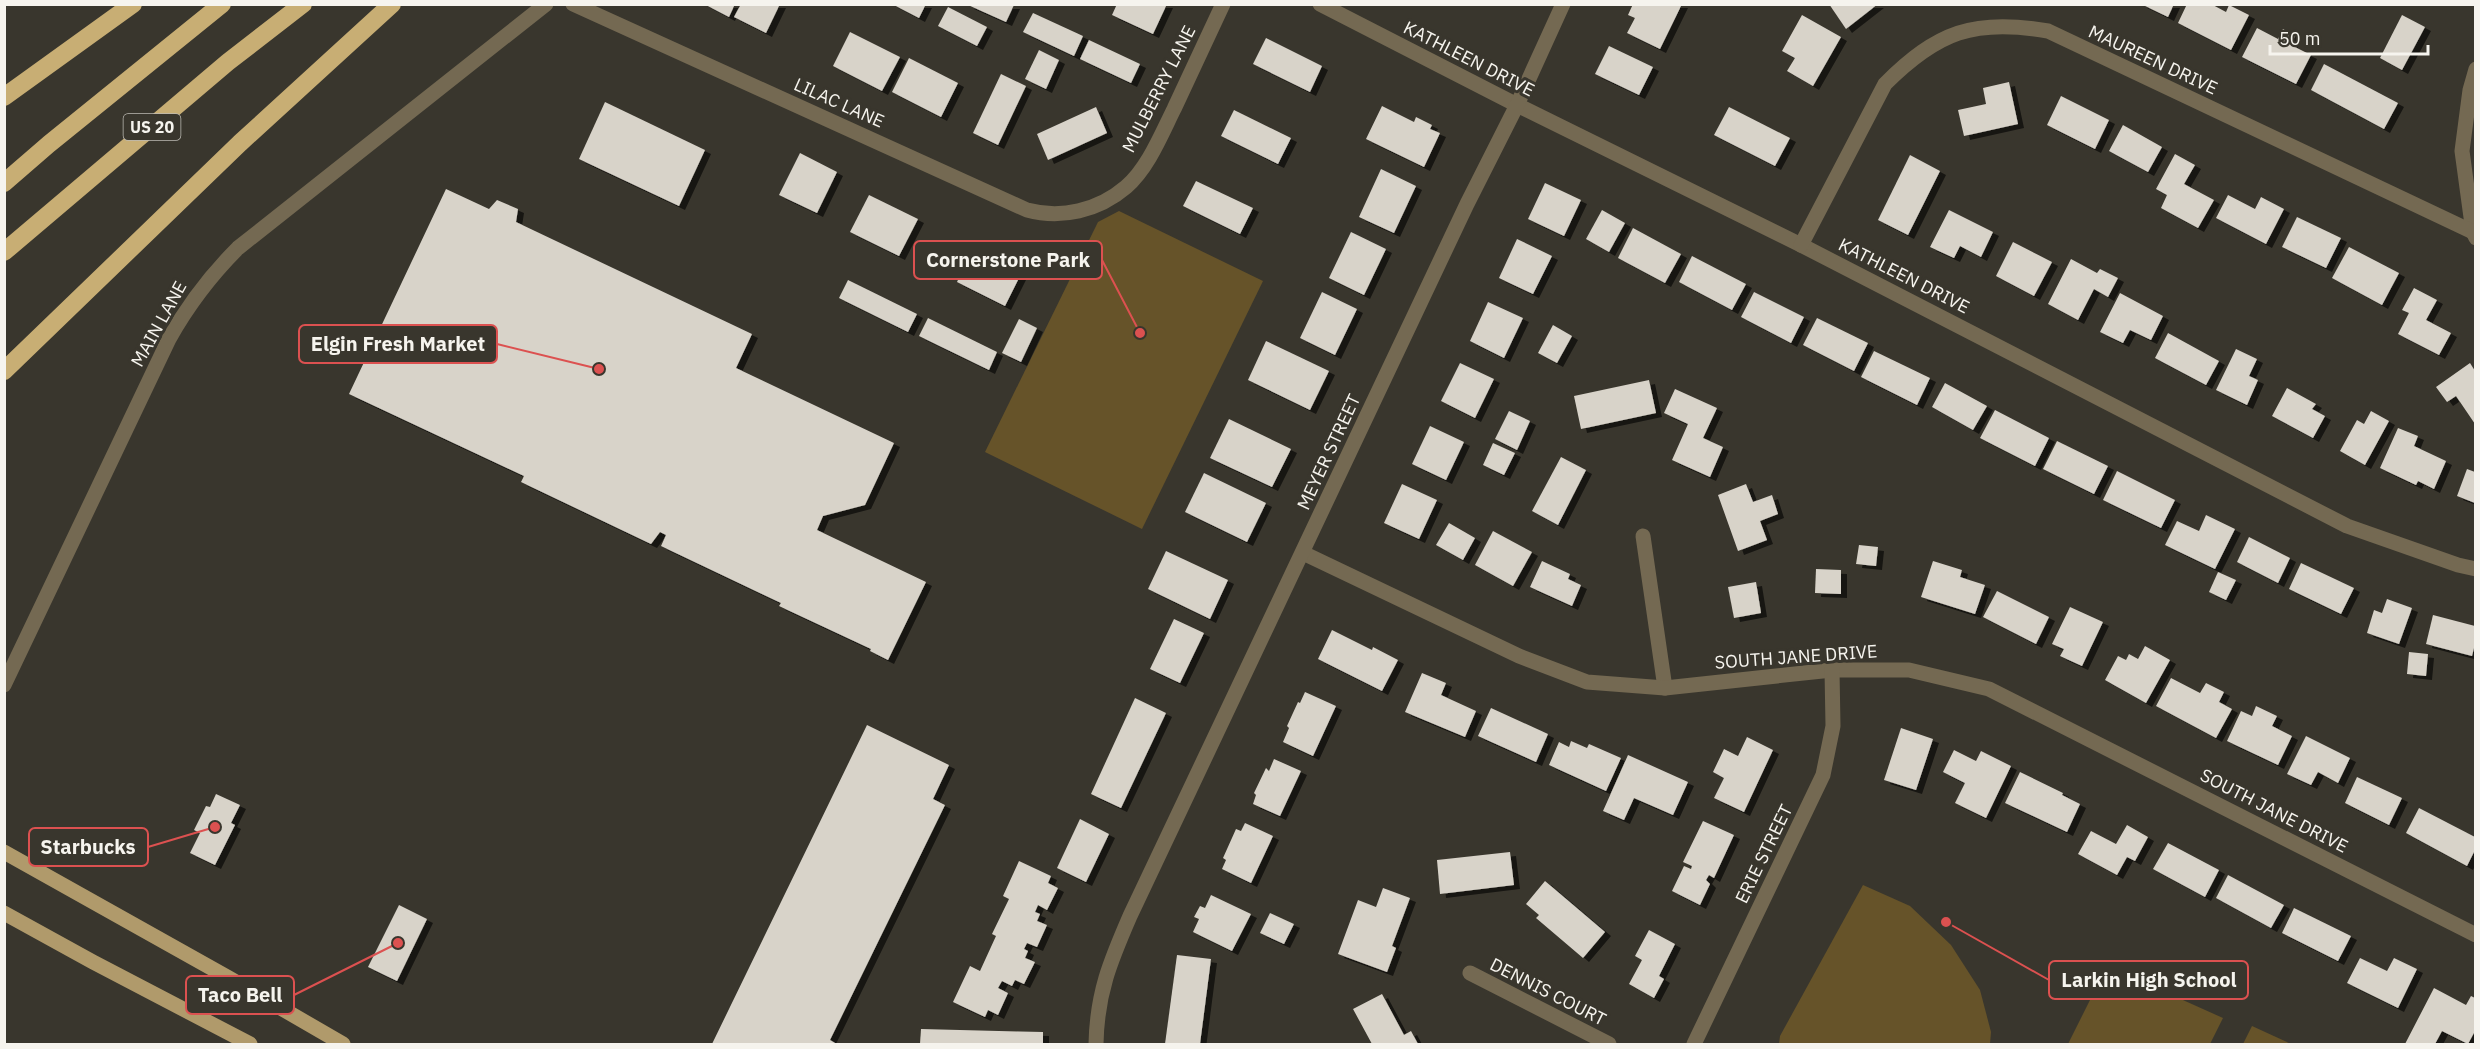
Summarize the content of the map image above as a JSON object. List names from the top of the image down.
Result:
{
  "streets": {
    "highway": ["US 20"],
    "street": [
      "KATHLEEN DRIVE",
      "MAUREEN DRIVE",
      "MULBERRY LANE",
      "LILAC LANE",
      "MAIN LANE",
      "MEYER STREET",
      "SOUTH JANE DRIVE",
      "ERIE STREET",
      "DENNIS COURT"
    ]
  },
  "crossings": [
    ["KATHLEEN DRIVE", "MAUREEN DRIVE"],
    ["KATHLEEN DRIVE", "MEYER STREET"],
    ["MULBERRY LANE", "LILAC LANE"],
    ["MEYER STREET", "SOUTH JANE DRIVE"],
    ["SOUTH JANE DRIVE", "ERIE STREET"]
  ],
  "places": [
    "Cornerstone Park",
    "Elgin Fresh Market",
    "Starbucks",
    "Larkin High School",
    "Taco Bell"
  ],
  "scale_bar": "50 m"
}
